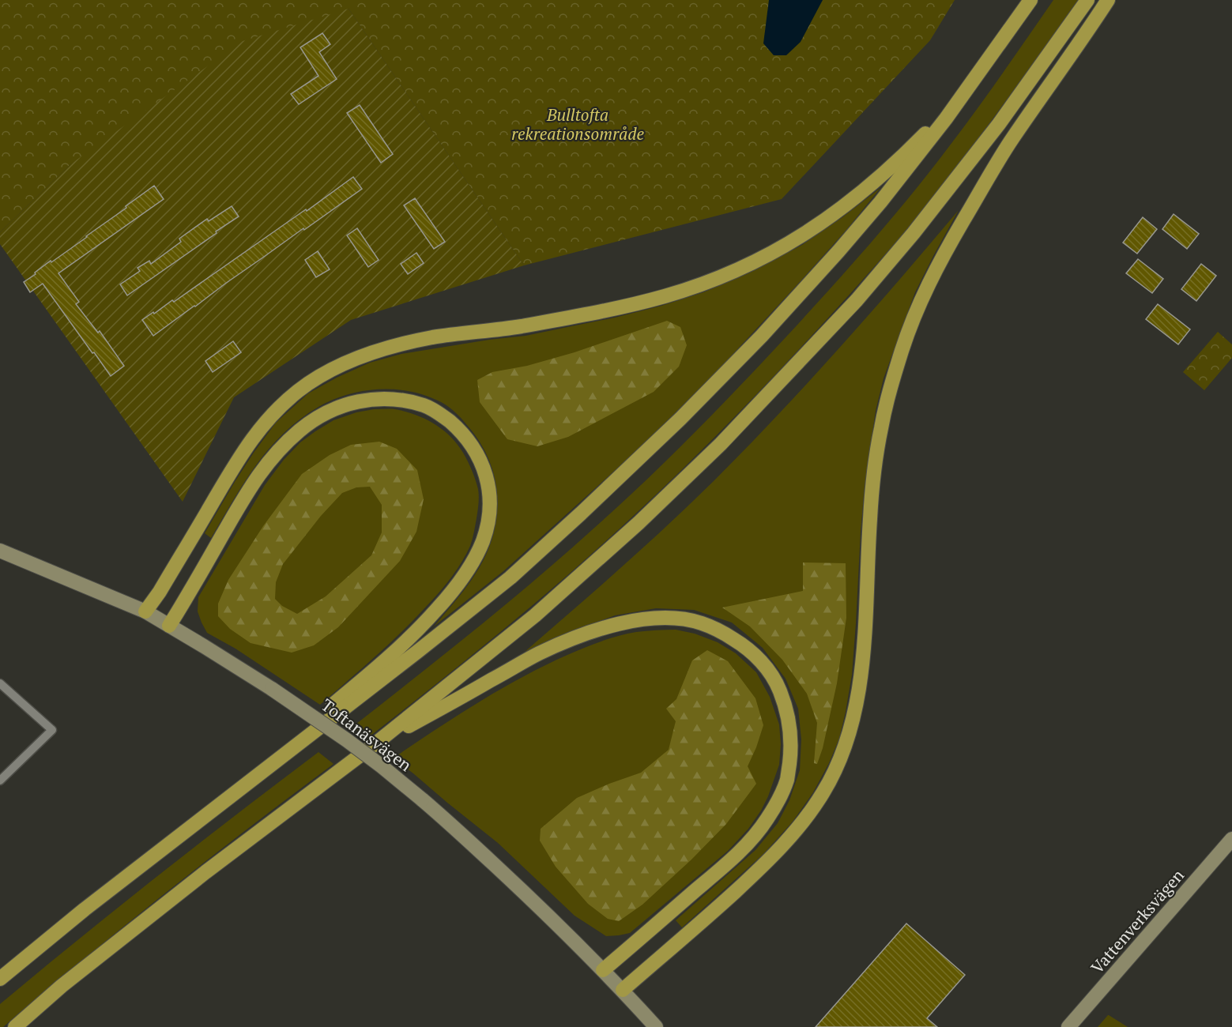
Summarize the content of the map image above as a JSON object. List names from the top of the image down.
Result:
{
  "streets": {
    "street": ["Toftanäsvägen", "Vattenverksvägen"]
  },
  "parks": ["Bulltofta rekreationsområde"]
}
